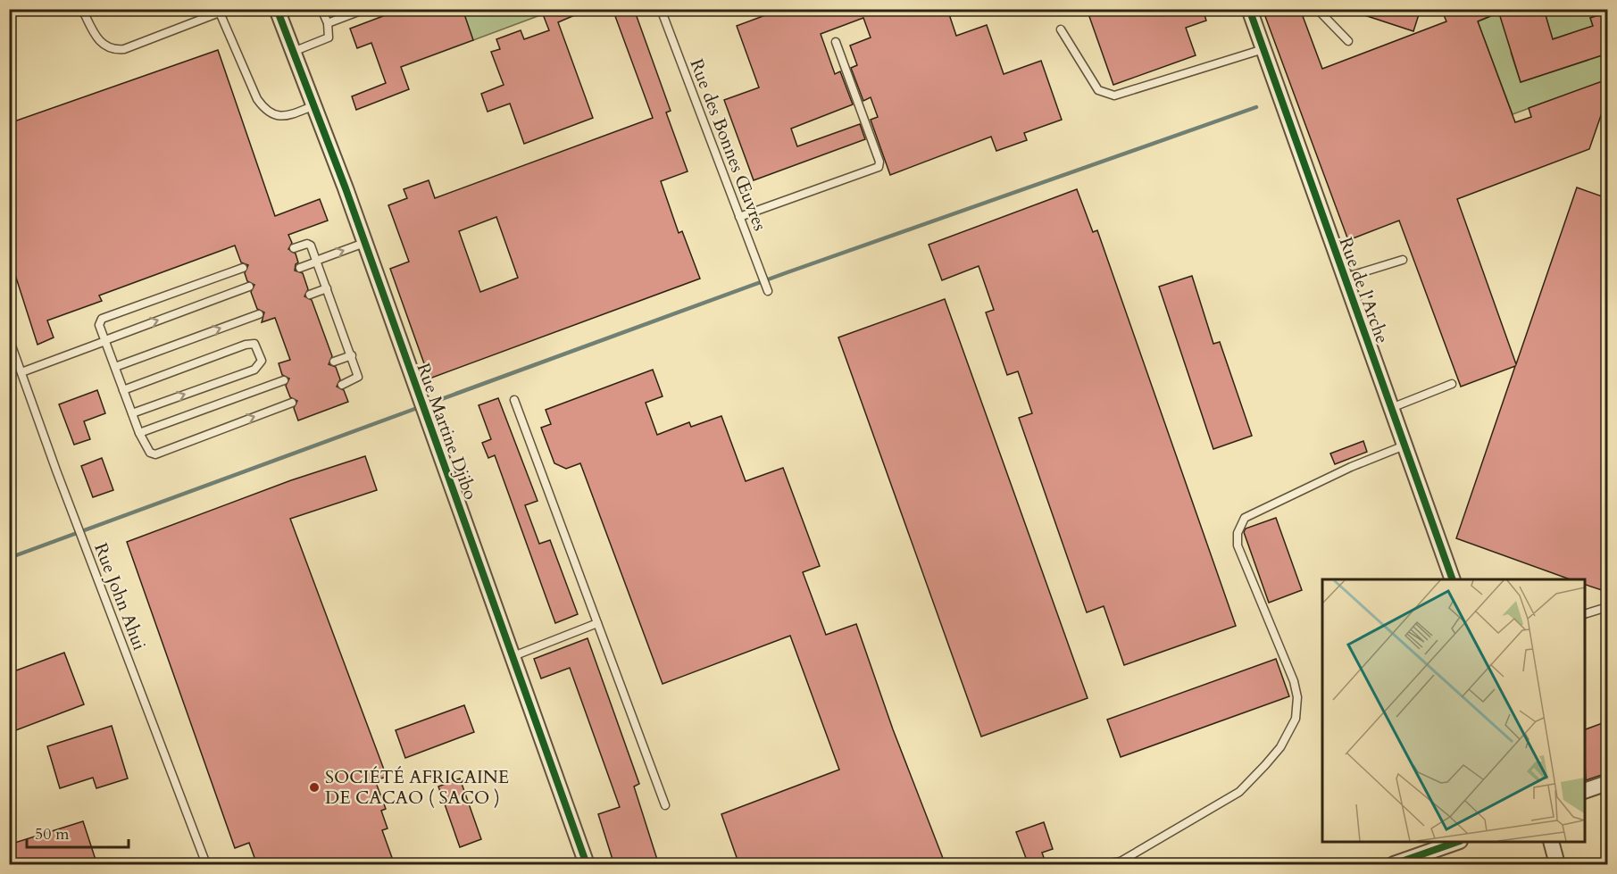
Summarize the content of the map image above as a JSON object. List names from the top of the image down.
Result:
{
  "streets": {
    "street": ["Rue de l'Arche", "Rue Martine Djibo"],
    "lane": ["Rue des Bonnes Œuvres", "Rue John Ahui"]
  },
  "places": ["SOCIÉTÉ AFRICAINE DE CACAO ( SACO )"],
  "scale_bar": "50 m"
}
